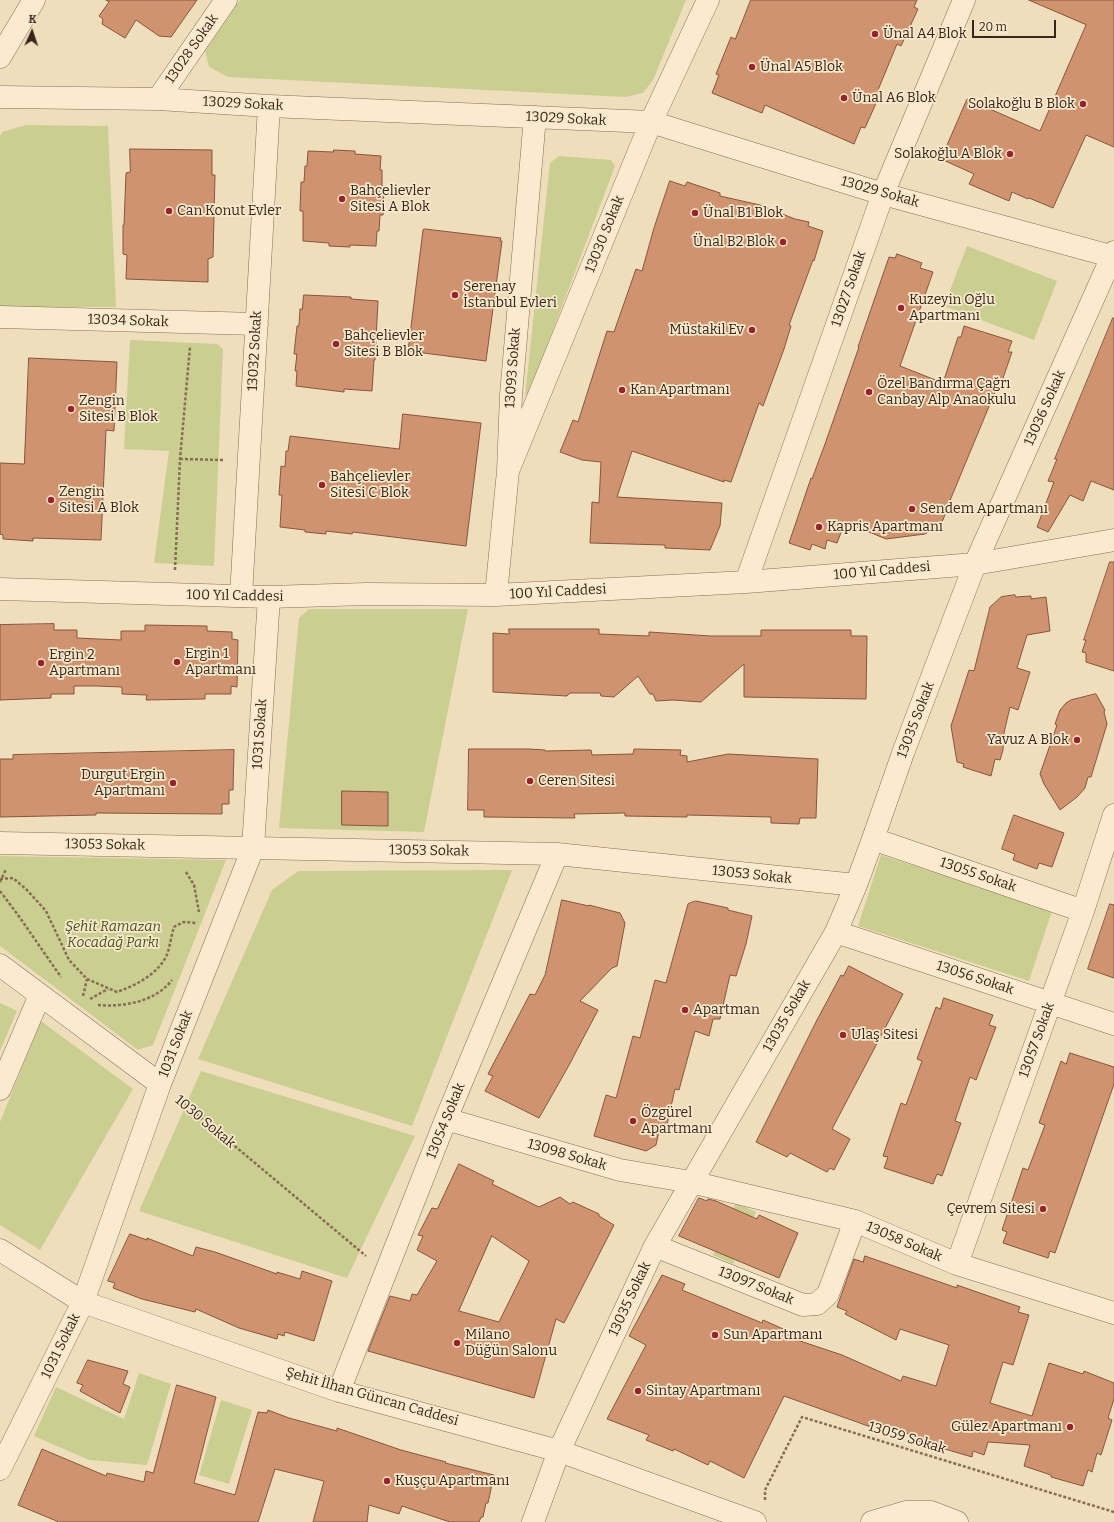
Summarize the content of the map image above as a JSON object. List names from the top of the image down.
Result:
{
  "streets": {
    "street": [
      "13028 Sokak",
      "13029 Sokak",
      "13030 Sokak",
      "13027 Sokak",
      "13034 Sokak",
      "13032 Sokak",
      "13093 Sokak",
      "13036 Sokak",
      "100 Yıl Caddesi",
      "13035 Sokak",
      "1031 Sokak",
      "13053 Sokak",
      "13055 Sokak",
      "13056 Sokak",
      "13057 Sokak",
      "13054 Sokak",
      "13098 Sokak",
      "13058 Sokak",
      "13097 Sokak",
      "Şehit İlhan Güncan Caddesi"
    ],
    "path": ["1030 Sokak", "13059 Sokak"]
  },
  "crossings": [
    ["13028 Sokak", "13029 Sokak"],
    ["13029 Sokak", "13030 Sokak"],
    ["13029 Sokak", "13027 Sokak"],
    ["13029 Sokak", "13032 Sokak"],
    ["13029 Sokak", "13093 Sokak"],
    ["13029 Sokak", "13036 Sokak"],
    ["13030 Sokak", "13093 Sokak"],
    ["13027 Sokak", "100 Yıl Caddesi"],
    ["13034 Sokak", "13032 Sokak"],
    ["13032 Sokak", "100 Yıl Caddesi"],
    ["13093 Sokak", "100 Yıl Caddesi"],
    ["13036 Sokak", "100 Yıl Caddesi"],
    ["13036 Sokak", "13035 Sokak"],
    ["100 Yıl Caddesi", "13035 Sokak"],
    ["100 Yıl Caddesi", "1031 Sokak"],
    ["13035 Sokak", "13053 Sokak"],
    ["13035 Sokak", "13055 Sokak"],
    ["13035 Sokak", "13056 Sokak"],
    ["13035 Sokak", "13098 Sokak"],
    ["13035 Sokak", "13058 Sokak"],
    ["13035 Sokak", "13097 Sokak"],
    ["13035 Sokak", "Şehit İlhan Güncan Caddesi"],
    ["1031 Sokak", "13053 Sokak"],
    ["1031 Sokak", "1030 Sokak"],
    ["1031 Sokak", "Şehit İlhan Güncan Caddesi"],
    ["13053 Sokak", "13054 Sokak"],
    ["13055 Sokak", "13057 Sokak"],
    ["13056 Sokak", "13057 Sokak"],
    ["13057 Sokak", "13058 Sokak"],
    ["13054 Sokak", "1030 Sokak"],
    ["13054 Sokak", "13098 Sokak"],
    ["13054 Sokak", "Şehit İlhan Güncan Caddesi"],
    ["13098 Sokak", "13058 Sokak"],
    ["13058 Sokak", "13097 Sokak"]
  ],
  "parks": ["Şehit Ramazan Kocadağ Parkı"],
  "places": [
    "Ünal A4 Blok",
    "Ünal A5 Blok",
    "Ünal A6 Blok",
    "Solakoğlu B Blok",
    "Solakoğlu A Blok",
    "Bahçelievler Sitesi A Blok",
    "Can Konut Evler",
    "Ünal B1 Blok",
    "Ünal B2 Blok",
    "Serenay İstanbul Evleri",
    "Kuzeyin Oğlu Apartmanı",
    "Müstakil Ev",
    "Bahçelievler Sitesi B Blok",
    "Kan Apartmanı",
    "Özel Bandırma Çağrı Canbay Alp Anaokulu",
    "Zengin Sitesi B Blok",
    "Bahçelievler Sitesi C Blok",
    "Zengin Sitesi A Blok",
    "Sendem Apartmanı",
    "Kapris Apartmanı",
    "Ergin 1 Apartmanı",
    "Ergin 2 Apartmanı",
    "Yavuz A Blok",
    "Ceren Sitesi",
    "Durgut Ergin Apartmanı",
    "Apartman",
    "Ulaş Sitesi",
    "Özgürel Apartmanı",
    "Çevrem Sitesi",
    "Sun Apartmanı",
    "Milano Düğün Salonu",
    "Sintay Apartmanı",
    "Gülez Apartmanı",
    "Kuşçu Apartmanı"
  ],
  "scale_bar": "20 m",
  "north": "top"
}
